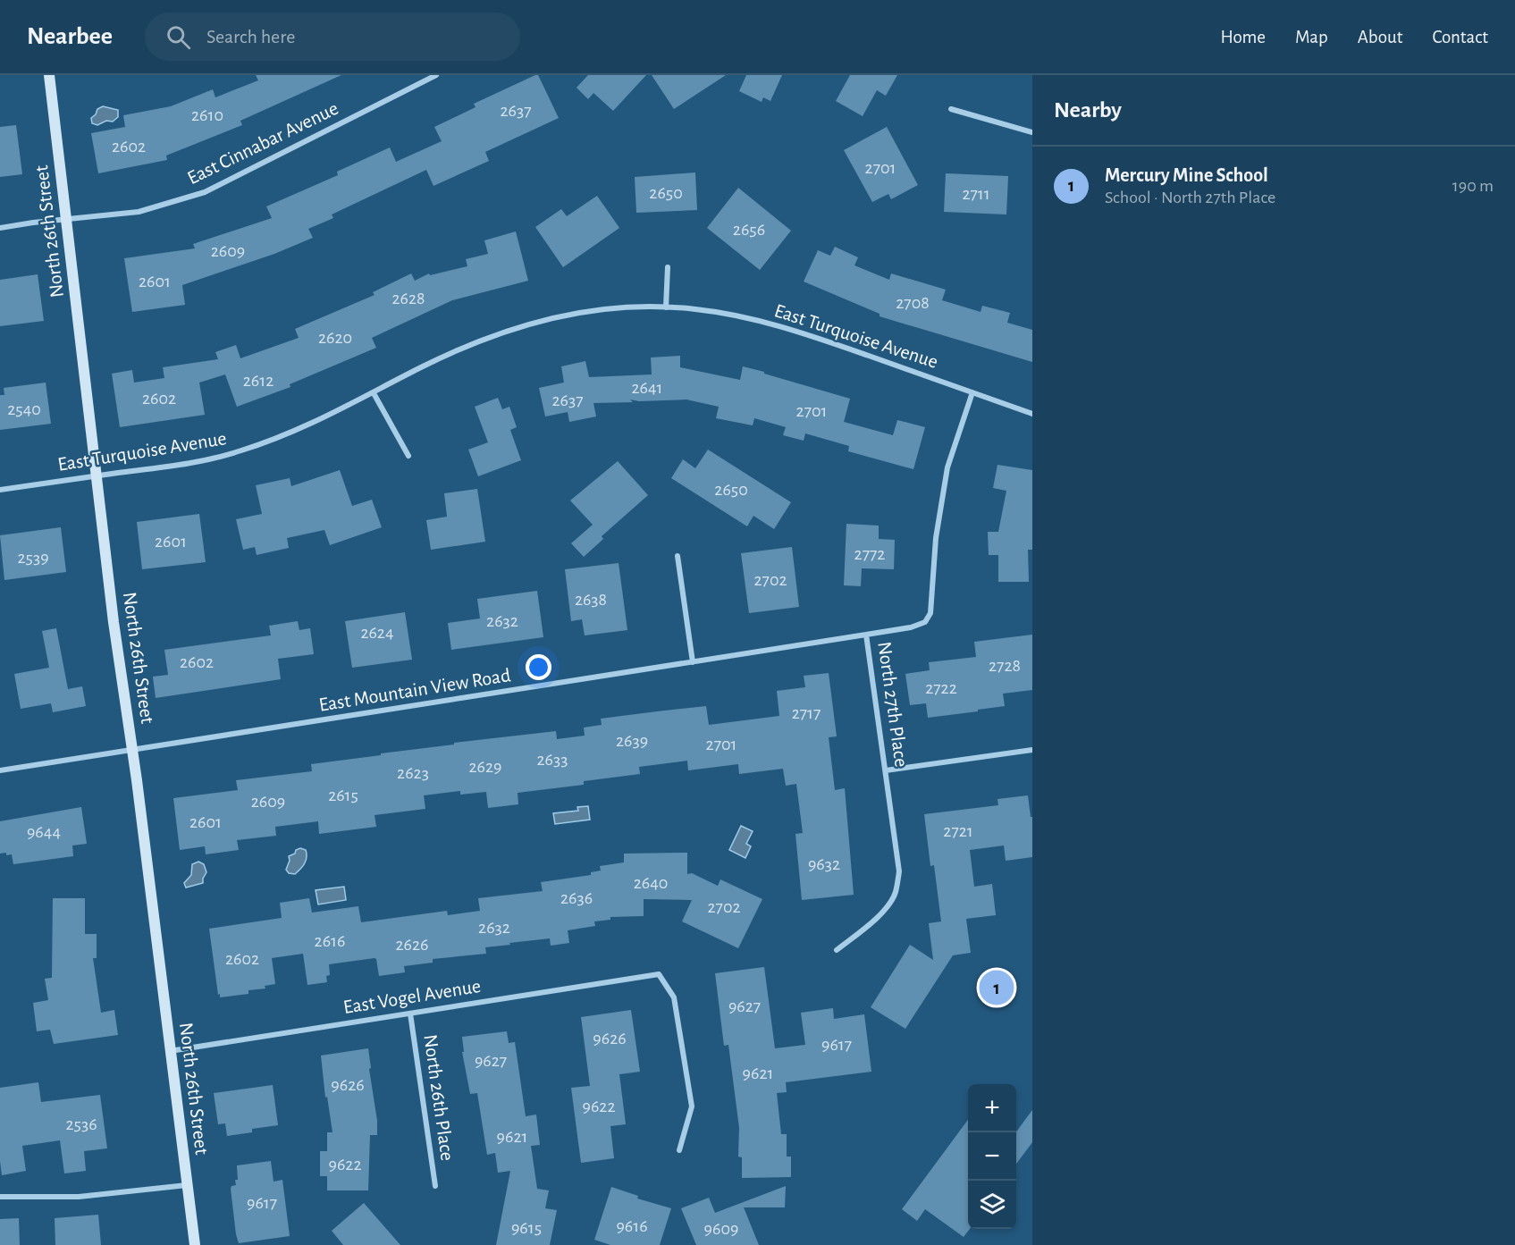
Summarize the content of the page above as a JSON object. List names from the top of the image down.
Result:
{
  "streets": {
    "street": [
      "East Cinnabar Avenue",
      "North 26th Street",
      "East Turquoise Avenue",
      "East Mountain View Road",
      "North 27th Place",
      "East Vogel Avenue",
      "North 26th Place"
    ]
  },
  "crossings": [
    ["East Cinnabar Avenue", "North 26th Street"],
    ["North 26th Street", "East Turquoise Avenue"],
    ["North 26th Street", "East Mountain View Road"],
    ["North 26th Street", "East Vogel Avenue"],
    ["East Turquoise Avenue", "North 27th Place"],
    ["East Mountain View Road", "North 27th Place"],
    ["East Vogel Avenue", "North 26th Place"]
  ],
  "house_numbers": [
    "2637",
    "2610",
    "2602",
    "2701",
    "2650",
    "2711",
    "2656",
    "2609",
    "2601",
    "2628",
    "2708",
    "2620",
    "2612",
    "2641",
    "2602",
    "2637",
    "2540",
    "2701",
    "2650",
    "2601",
    "2772",
    "2539",
    "2702",
    "2638",
    "2632",
    "2624",
    "2602",
    "2728",
    "2722",
    "2717",
    "2639",
    "2701",
    "2633",
    "2629",
    "2623",
    "2615",
    "2609",
    "2601",
    "2721",
    "9644",
    "9632",
    "2640",
    "2636",
    "2702",
    "2632",
    "2616",
    "2626",
    "2602",
    "9627",
    "9626",
    "9617",
    "9627",
    "9621",
    "9626",
    "9622",
    "2536",
    "9621",
    "9622",
    "9617",
    "9616",
    "9615",
    "9609"
  ],
  "page": {
    "header": "Nearbee",
    "search": "Search here",
    "nav": [
      "Home",
      "Map",
      "About",
      "Contact"
    ],
    "heading": "Nearby",
    "list": [
      {
        "mark": "1",
        "name": "Mercury Mine School",
        "note": "School · North 27th Place",
        "value": "190 m"
      }
    ],
    "pins": "1",
    "map_buttons": ["+", "−"]
  }
}
